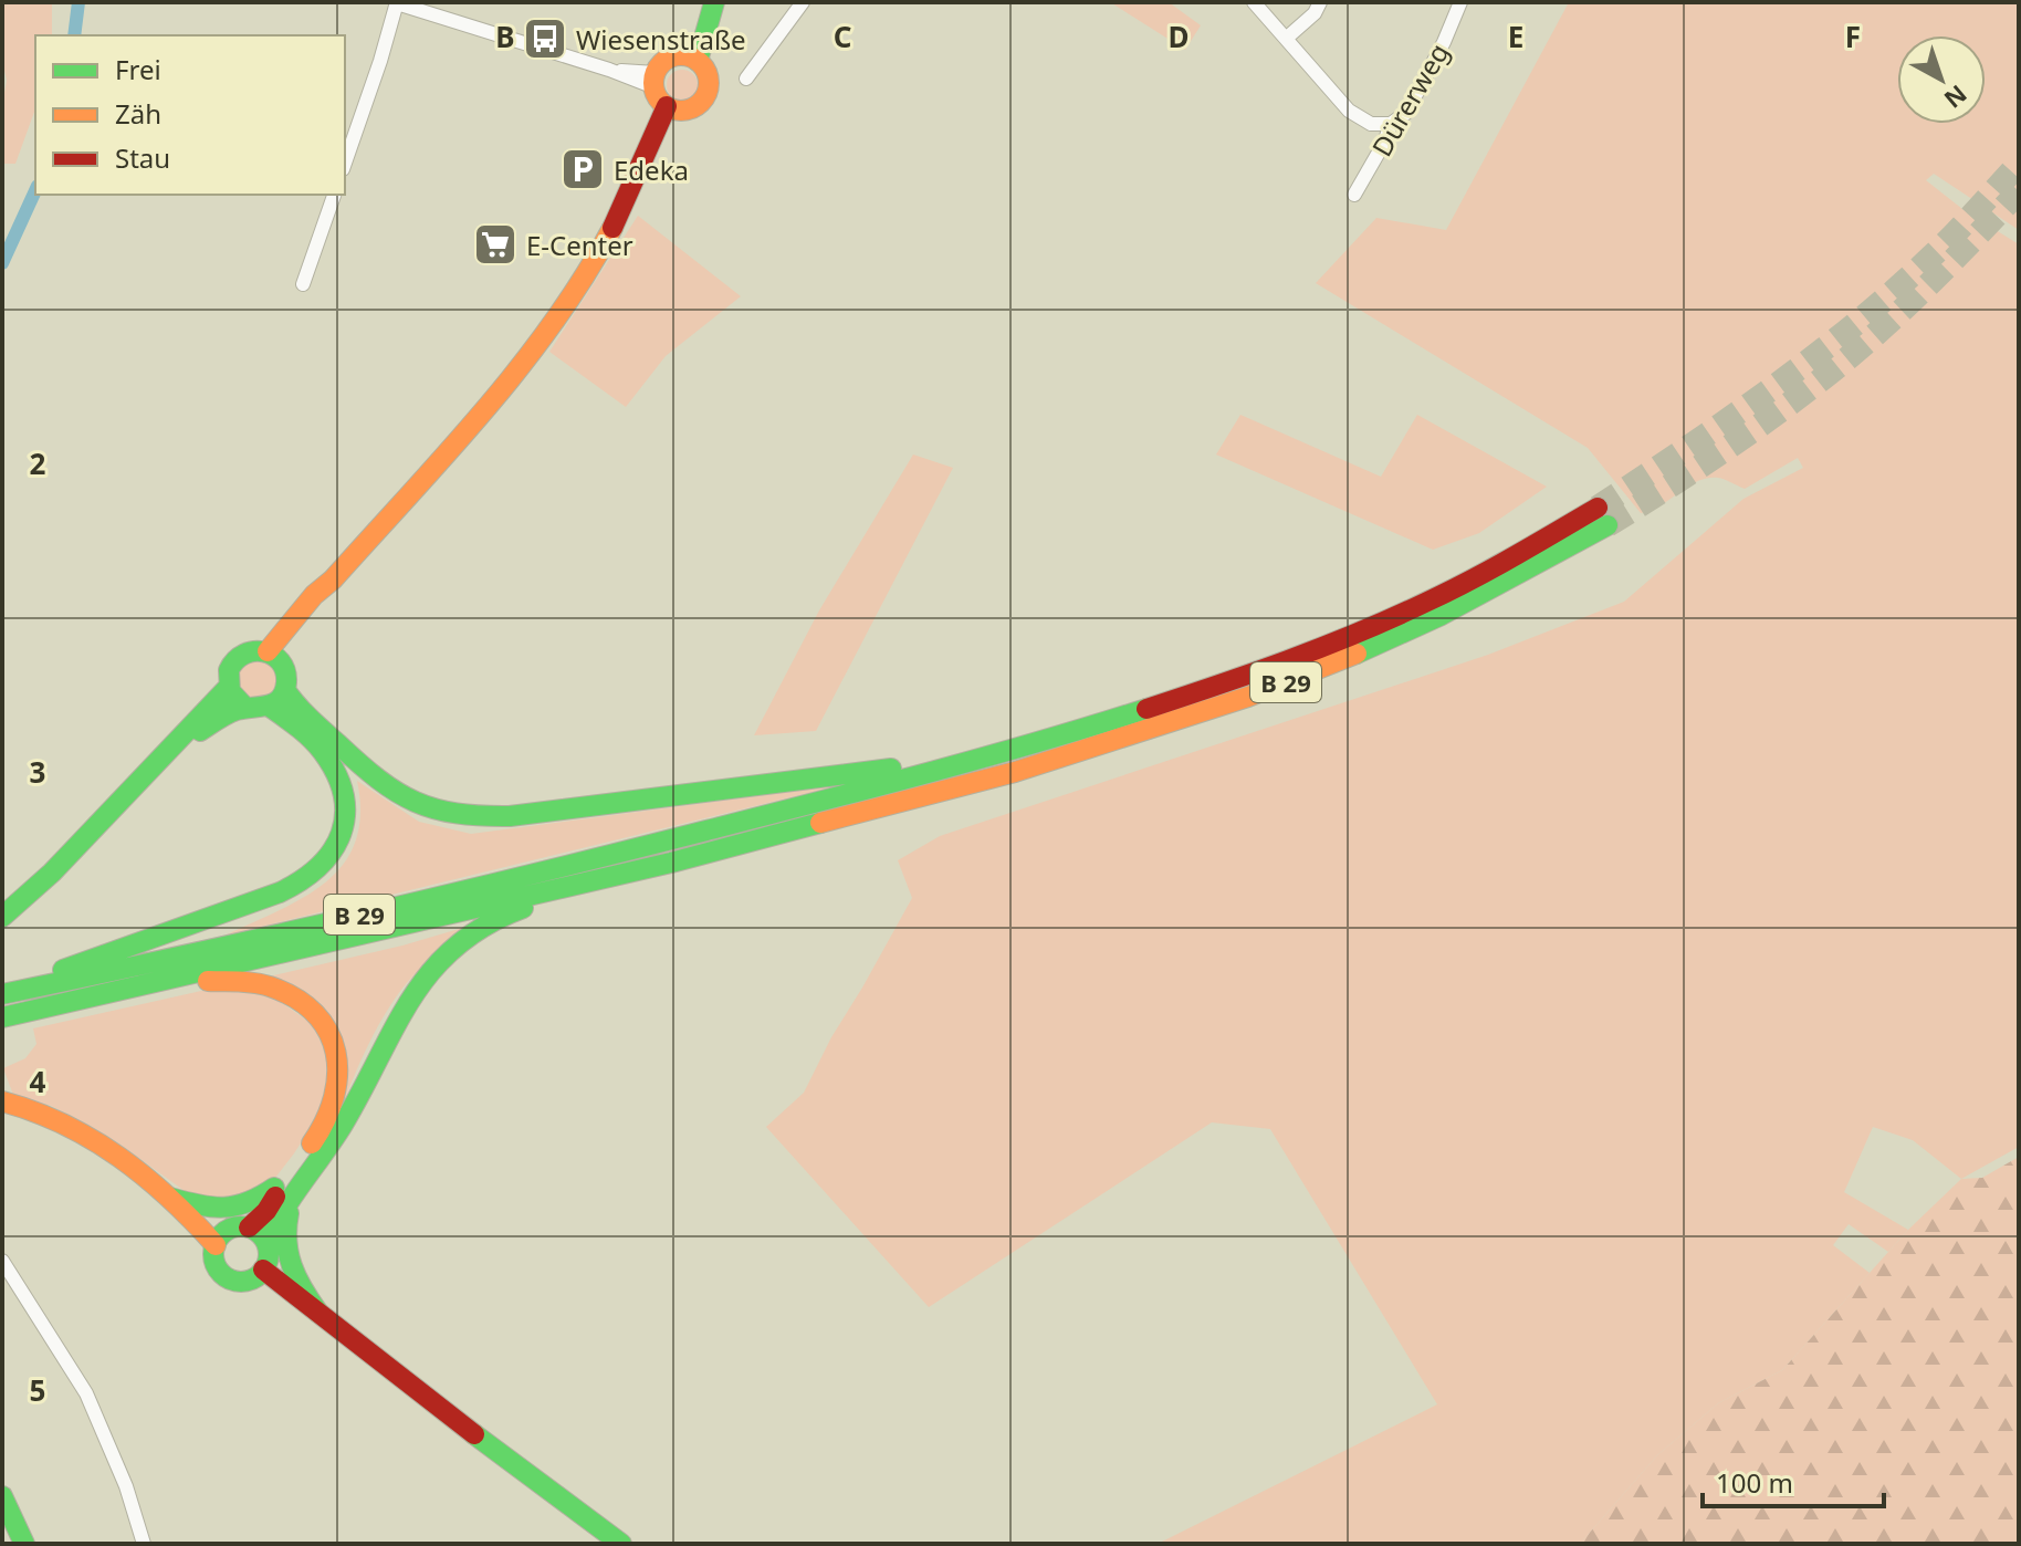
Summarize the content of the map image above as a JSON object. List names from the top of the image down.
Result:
{
  "streets": {
    "main road": ["B 29"],
    "street": ["Dürerweg"]
  },
  "places": {
    "bus stop": ["Wiesenstraße"],
    "parking": ["Edeka"],
    "supermarket": ["E-Center"]
  },
  "legend": ["Frei", "Zäh", "Stau"],
  "scale_bar": "100 m",
  "north": "bottom right",
  "grid": {
    "columns": [
      "B",
      "C",
      "D",
      "E",
      "F"
    ],
    "rows": [
      "2",
      "3",
      "4",
      "5"
    ]
  }
}
